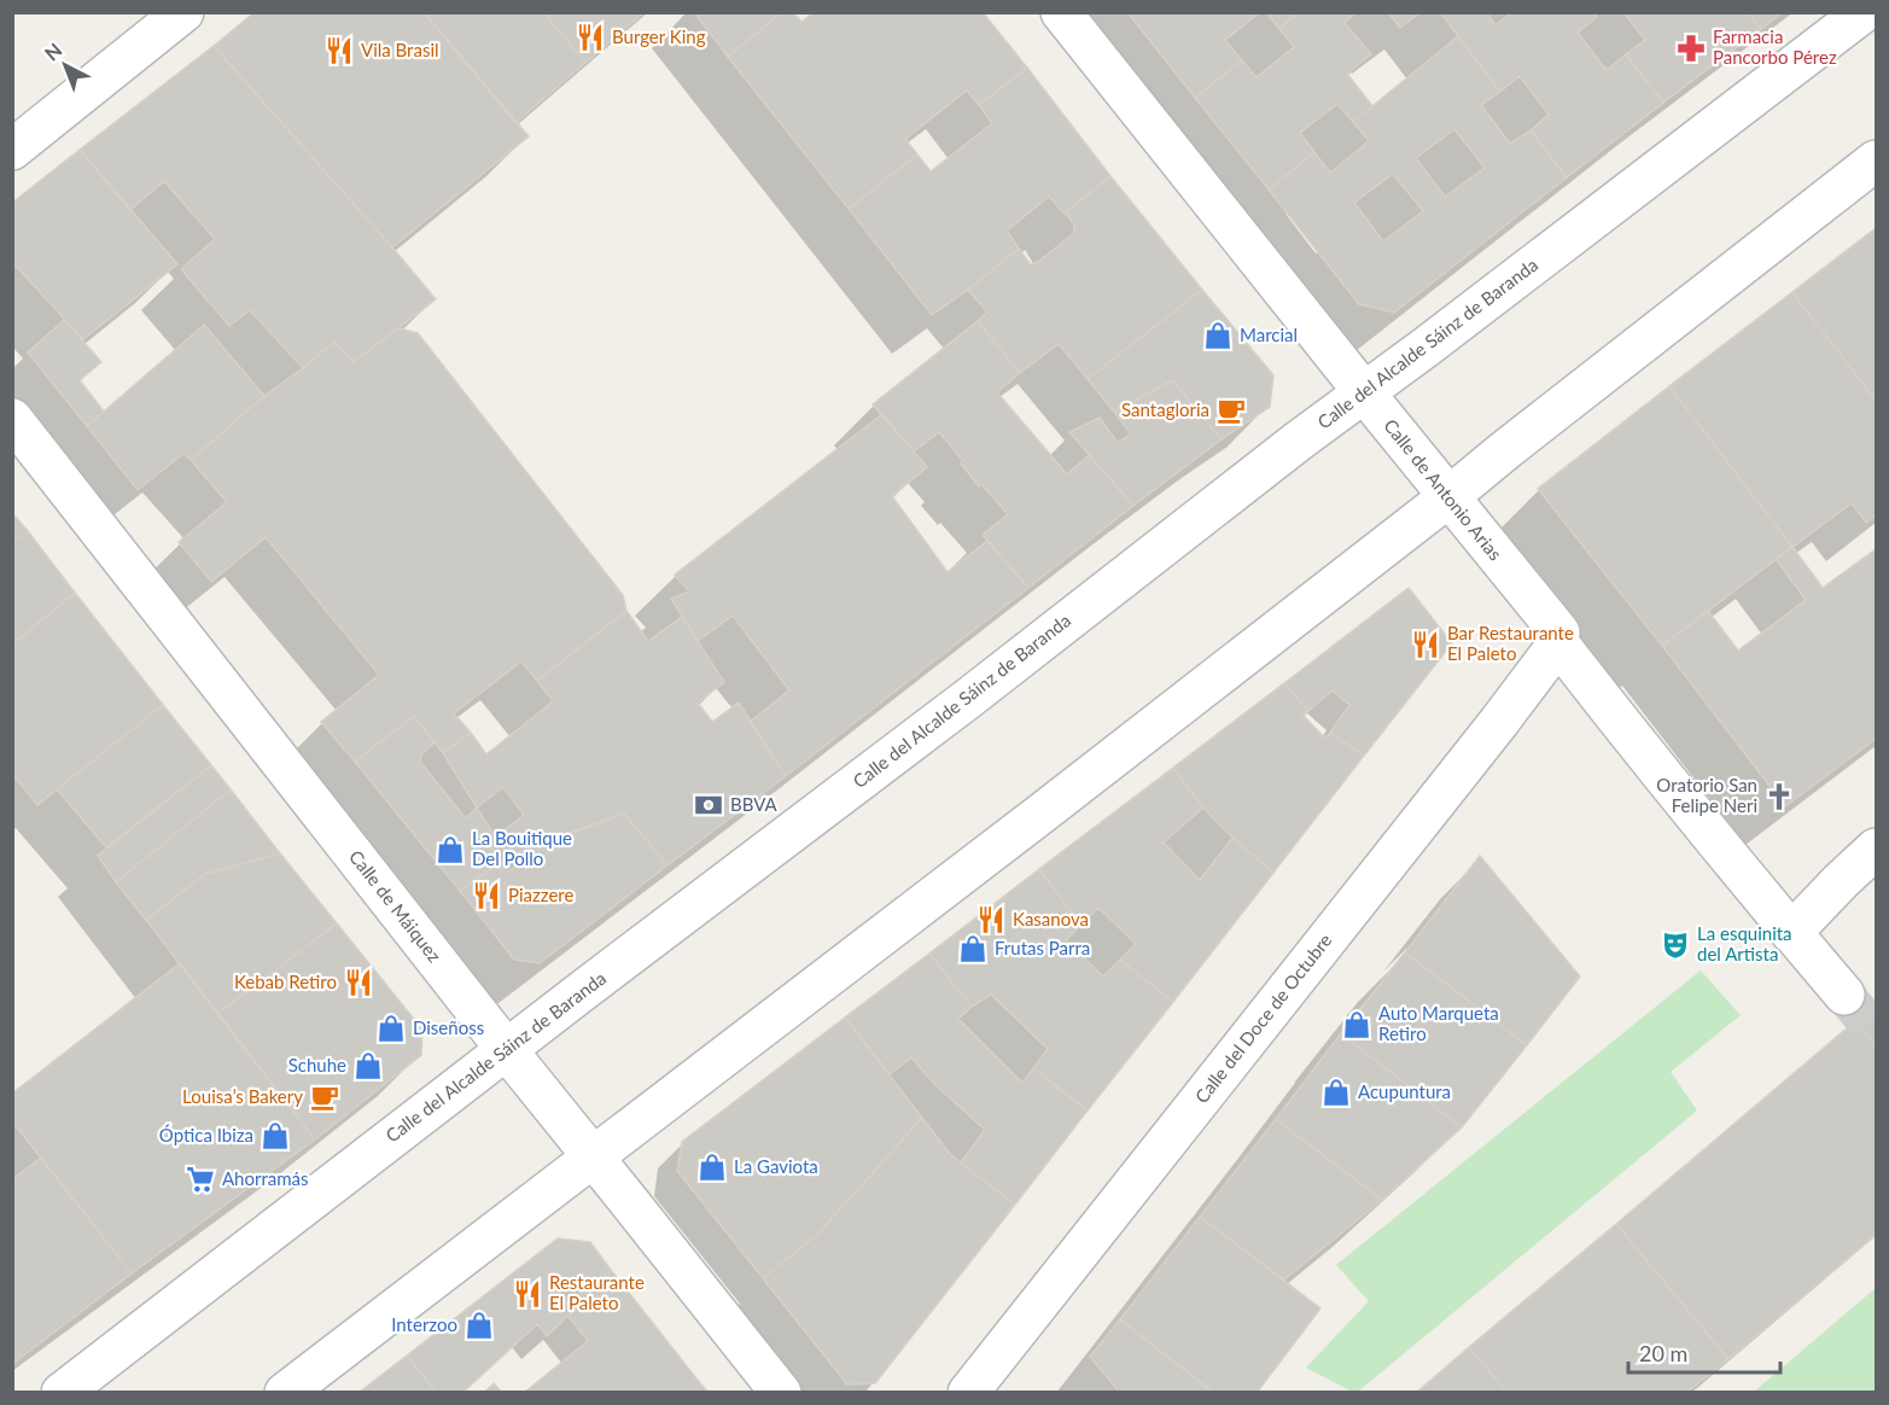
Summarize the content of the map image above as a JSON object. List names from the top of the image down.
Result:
{
  "streets": {
    "street": [
      "Calle del Alcalde Sáinz de Baranda",
      "Calle de Antonio Arias",
      "Calle de Máiquez",
      "Calle del Doce de Octubre"
    ]
  },
  "crossings": [
    ["Calle del Alcalde Sáinz de Baranda", "Calle de Antonio Arias"],
    ["Calle del Alcalde Sáinz de Baranda", "Calle de Máiquez"],
    ["Calle de Antonio Arias", "Calle del Doce de Octubre"]
  ],
  "places": {
    "restaurant": [
      "Burger King",
      "Vila Brasil",
      "Bar Restaurante El Paleto",
      "Piazzere",
      "Kasanova",
      "Kebab Retiro",
      "Restaurante El Paleto"
    ],
    "pharmacy": ["Farmacia Pancorbo Pérez"],
    "shop": [
      "Marcial",
      "La Bouitique Del Pollo",
      "Frutas Parra",
      "Auto Marqueta Retiro",
      "Diseñoss",
      "Schuhe",
      "Acupuntura",
      "Óptica Ibiza",
      "La Gaviota",
      "Interzoo"
    ],
    "cafe": ["Santagloria", "Louisa’s Bakery"],
    "church": ["Oratorio San Felipe Neri"],
    "bank": ["BBVA"],
    "theatre": ["La esquinita del Artista"],
    "supermarket": ["Ahorramás"]
  },
  "scale_bar": "20 m",
  "north": "top left"
}
